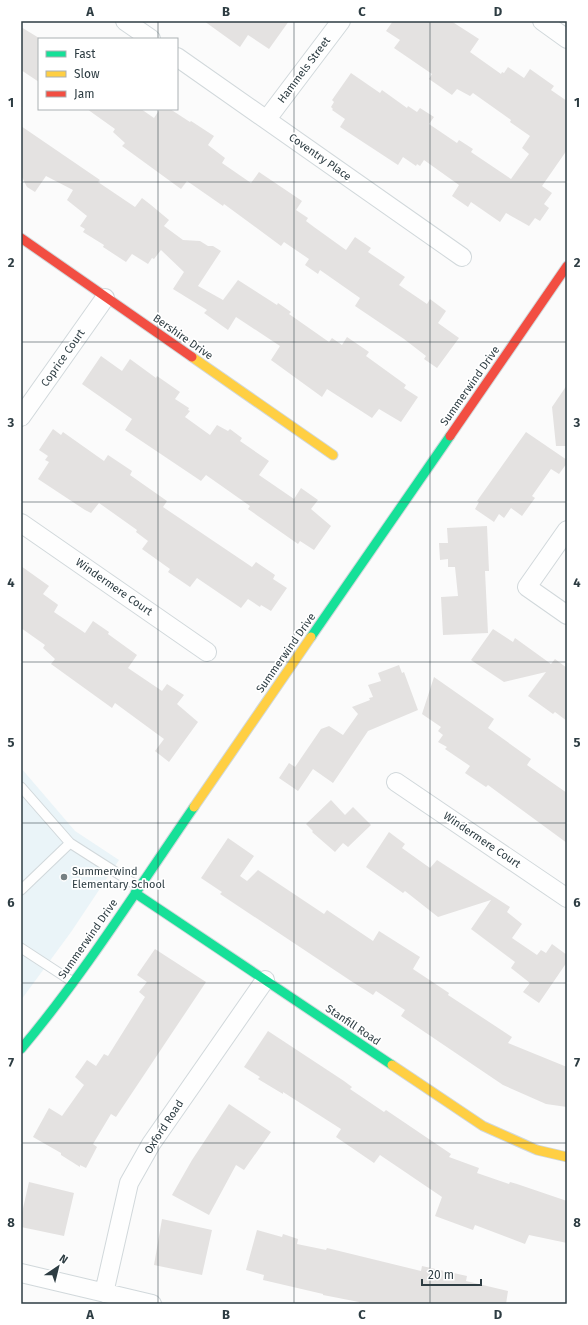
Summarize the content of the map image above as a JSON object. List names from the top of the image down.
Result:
{
  "streets": {
    "street": [
      "Hammels Street",
      "Coventry Place",
      "Bershire Drive",
      "Coprice Court",
      "Summerwind Drive",
      "Windermere Court",
      "Stanfill Road",
      "Oxford Road"
    ]
  },
  "crossings": [
    ["Hammels Street", "Coventry Place"],
    ["Bershire Drive", "Coprice Court"],
    ["Summerwind Drive", "Stanfill Road"],
    ["Stanfill Road", "Oxford Road"]
  ],
  "places": ["Summerwind Elementary School"],
  "legend": ["Fast", "Slow", "Jam"],
  "scale_bar": "20 m",
  "north": "top right",
  "grid": {
    "columns": [
      "A",
      "B",
      "C",
      "D"
    ],
    "rows": [
      "1",
      "2",
      "3",
      "4",
      "5",
      "6",
      "7",
      "8"
    ]
  }
}
